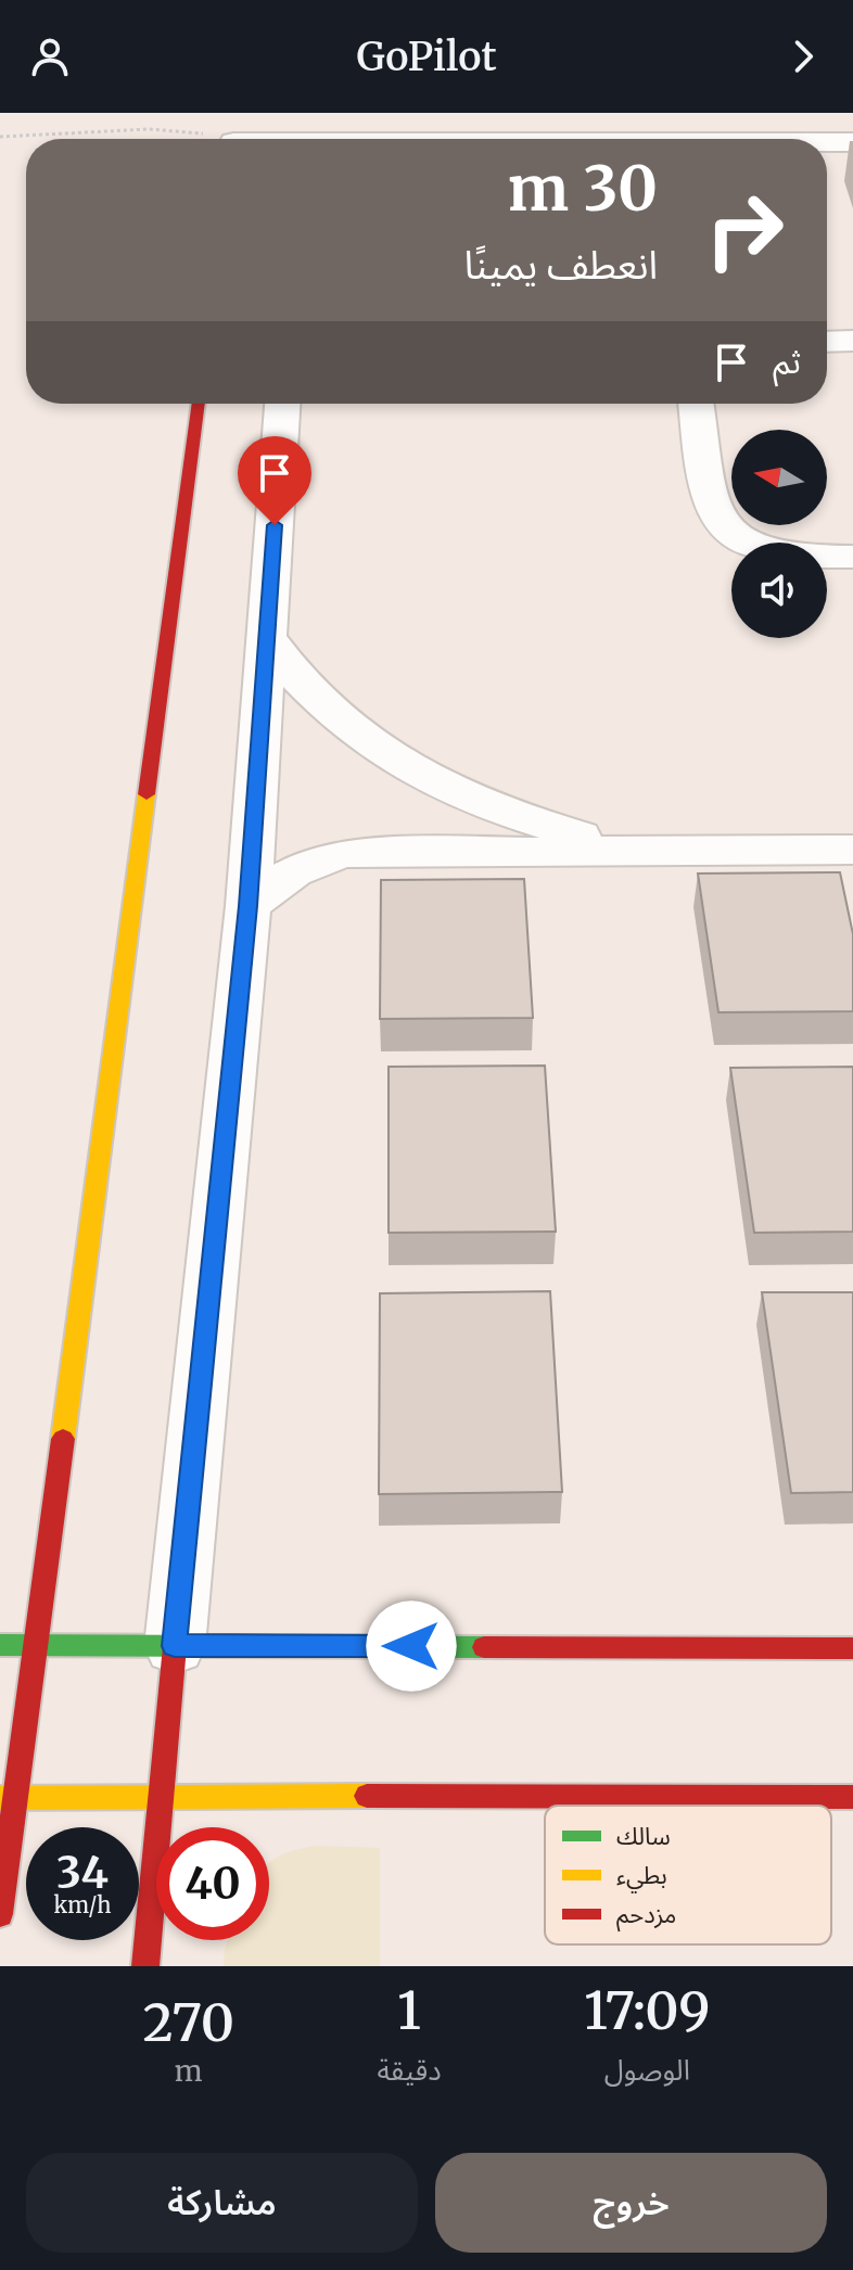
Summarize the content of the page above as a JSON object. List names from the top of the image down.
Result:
{
  "legend": ["سالك", "بطيء", "مزدحم"],
  "north": "left",
  "page": {
    "header": "GoPilot",
    "turn": ["30 m", "انعطف يمينًا"],
    "then": "ثم",
    "speed": "34 km/h",
    "limit": "40",
    "eta": [
      "17:09",
      "الوصول",
      "1",
      "دقيقة",
      "270",
      "m"
    ],
    "buttons": ["خروج", "مشاركة"]
  }
}
